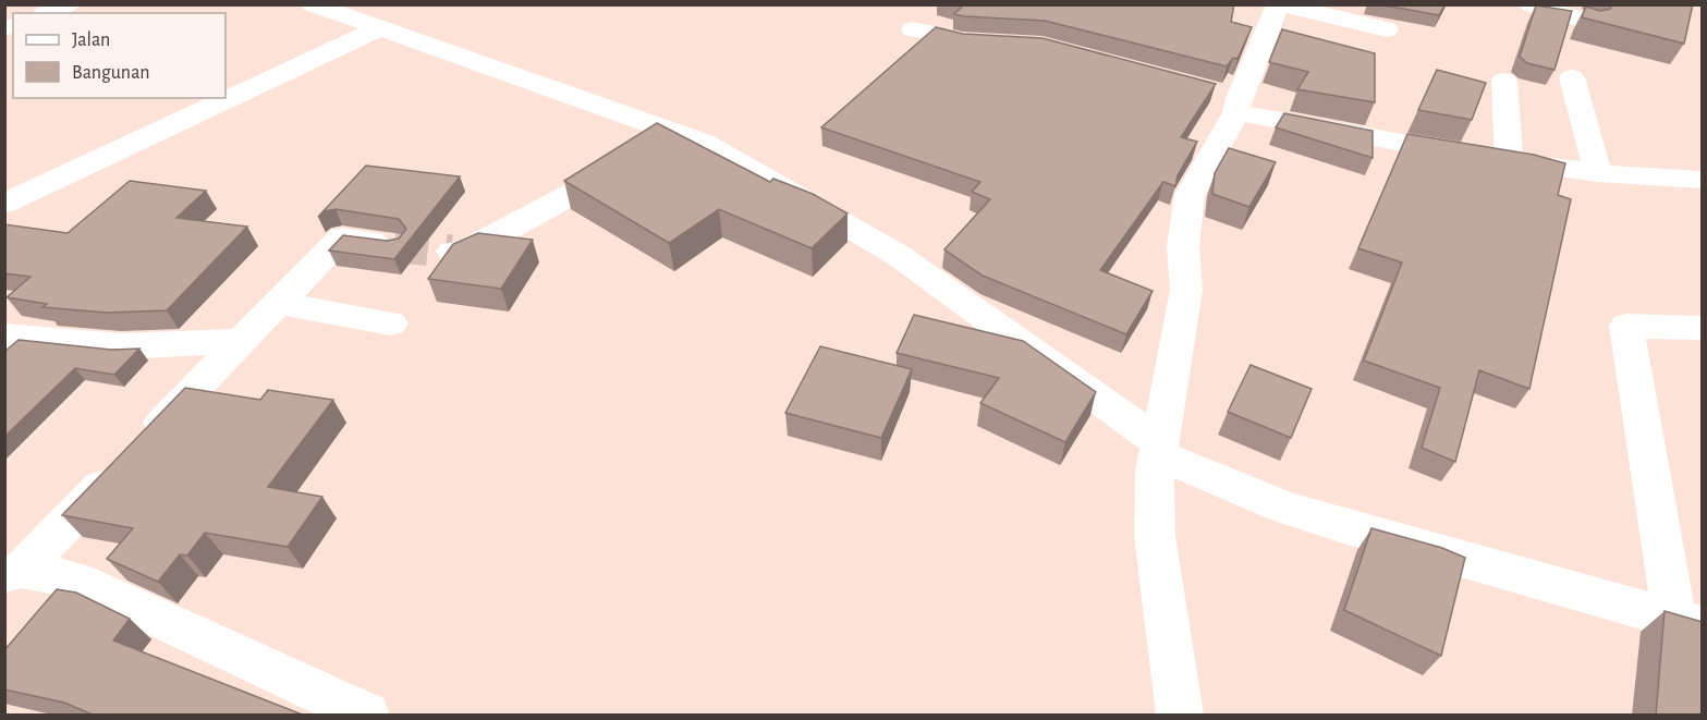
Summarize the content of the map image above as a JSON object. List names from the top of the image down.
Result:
{
  "legend": ["Jalan", "Bangunan"]
}
